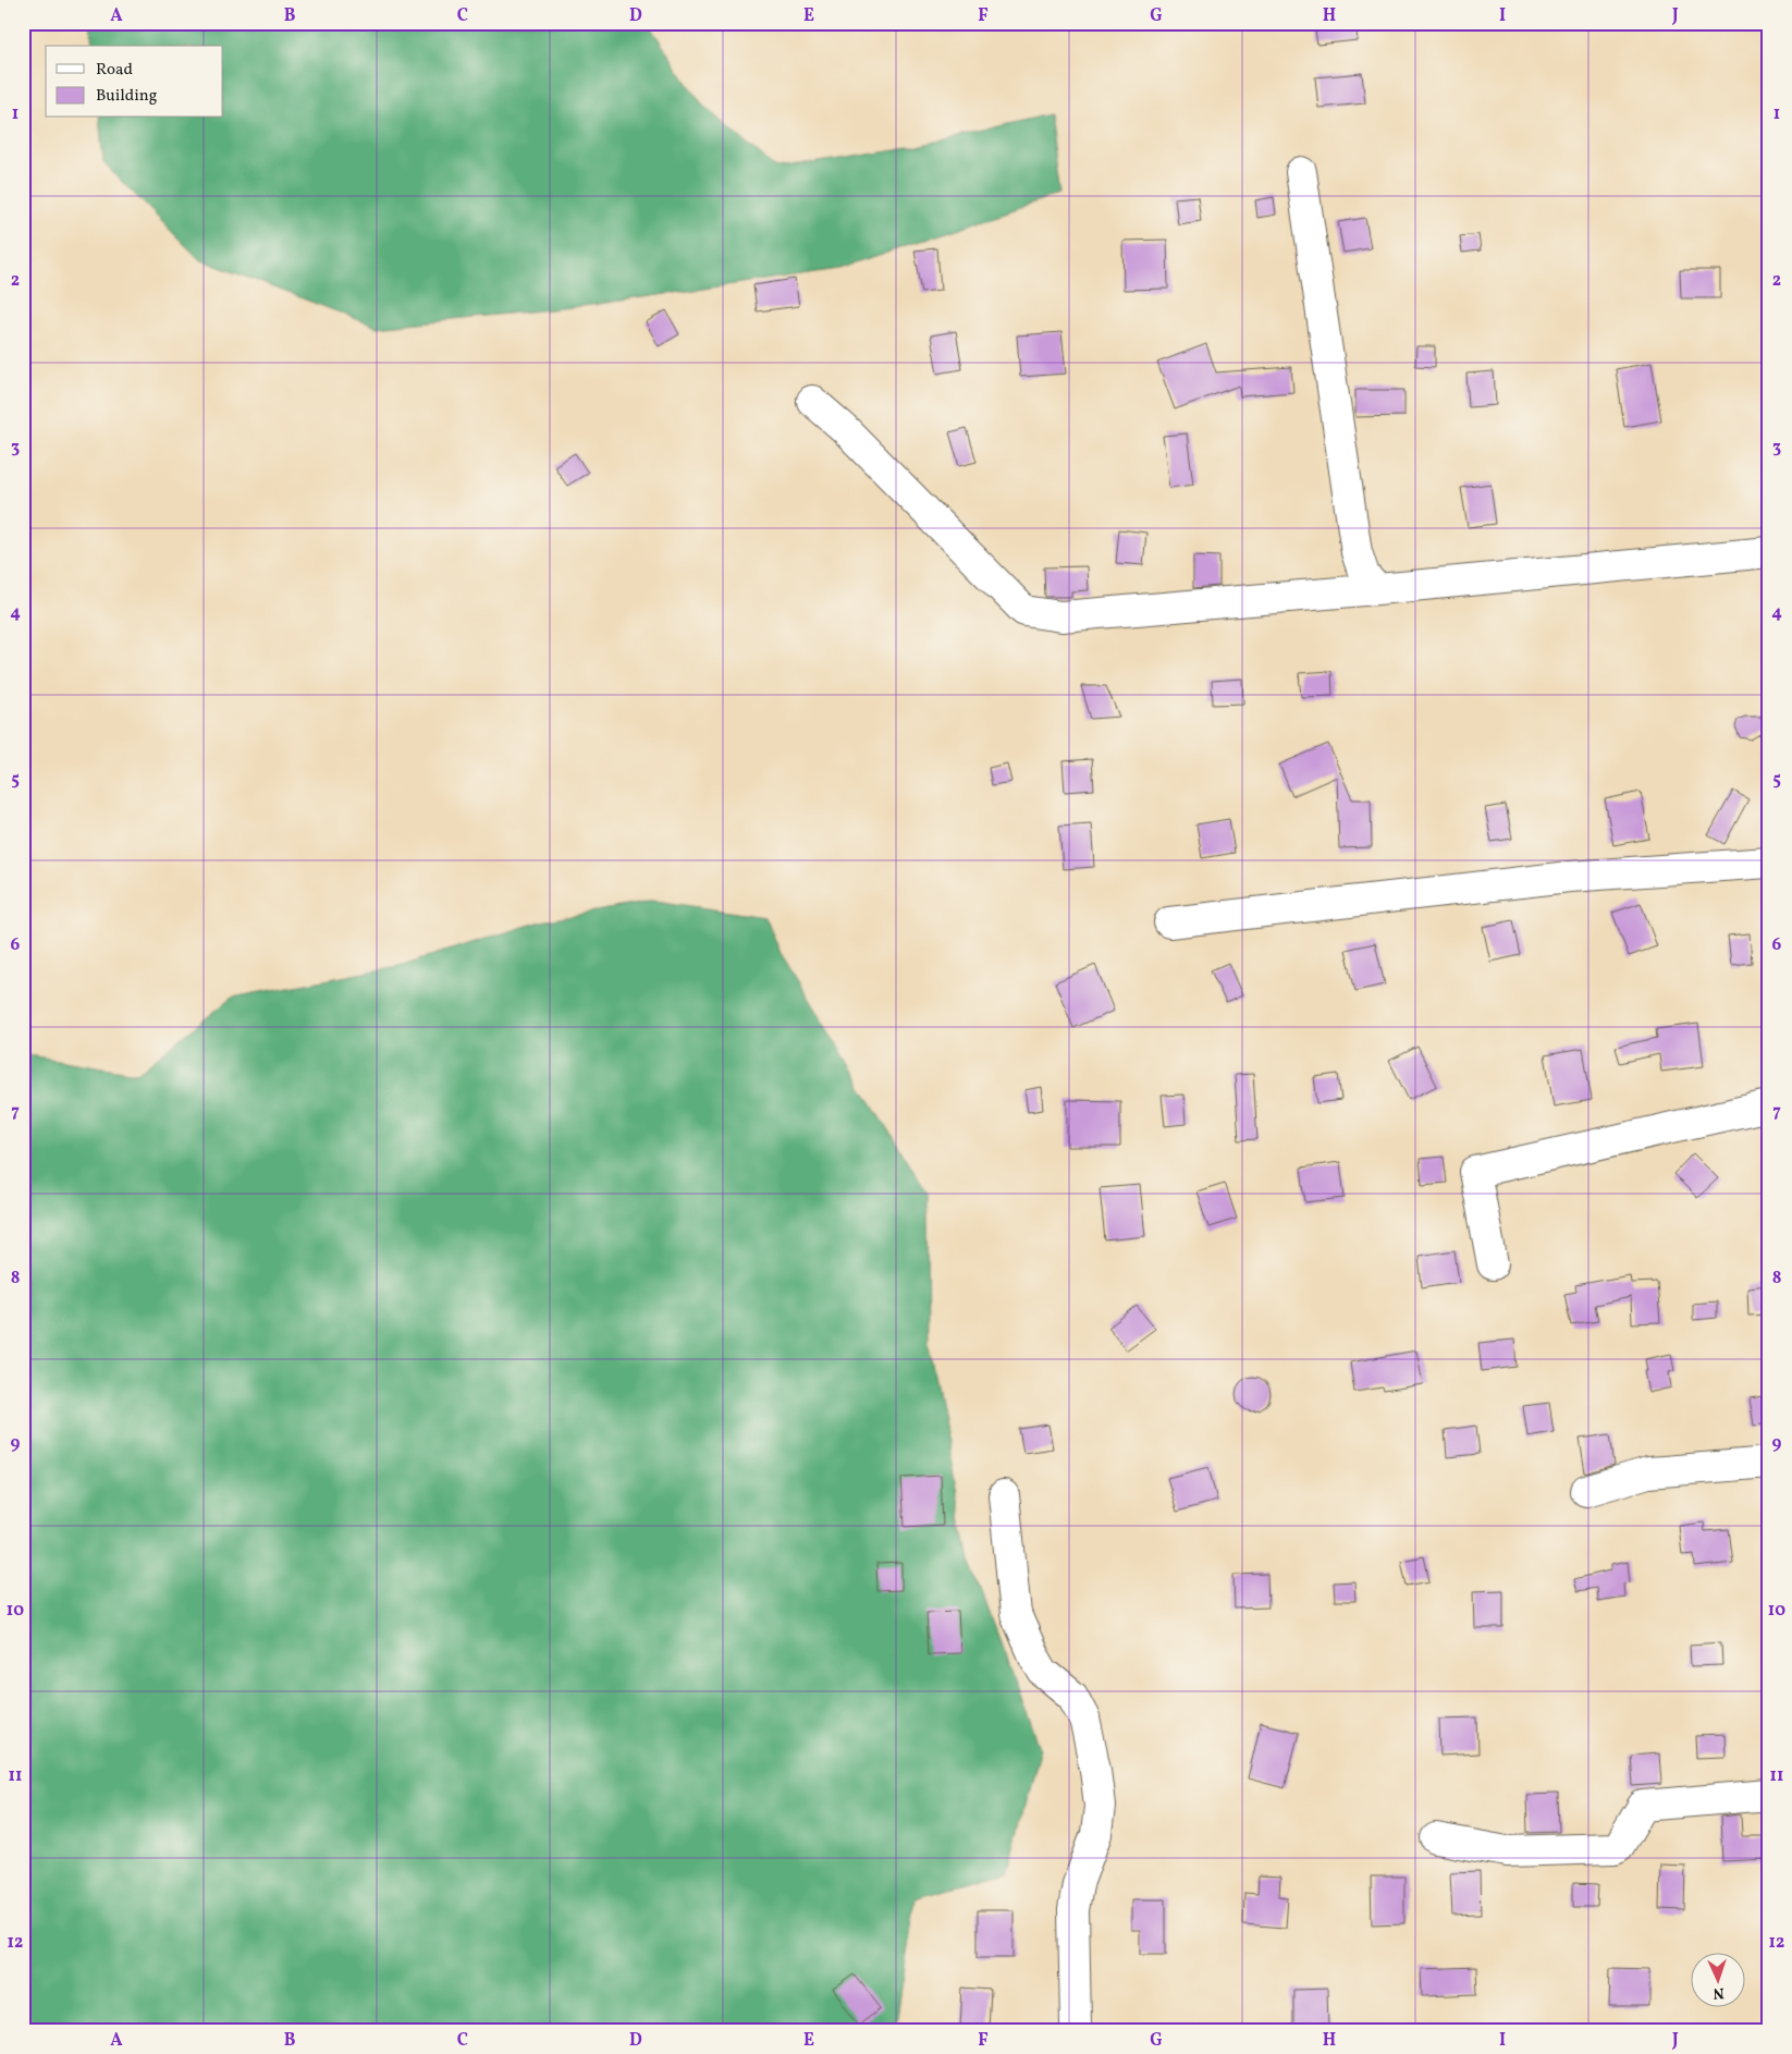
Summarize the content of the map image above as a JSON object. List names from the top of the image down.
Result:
{
  "legend": ["Road", "Building"],
  "north": "bottom",
  "grid": {
    "columns": [
      "A",
      "B",
      "C",
      "D",
      "E",
      "F",
      "G",
      "H",
      "I",
      "J"
    ],
    "rows": [
      "1",
      "2",
      "3",
      "4",
      "5",
      "6",
      "7",
      "8",
      "9",
      "10",
      "11",
      "12"
    ]
  }
}
